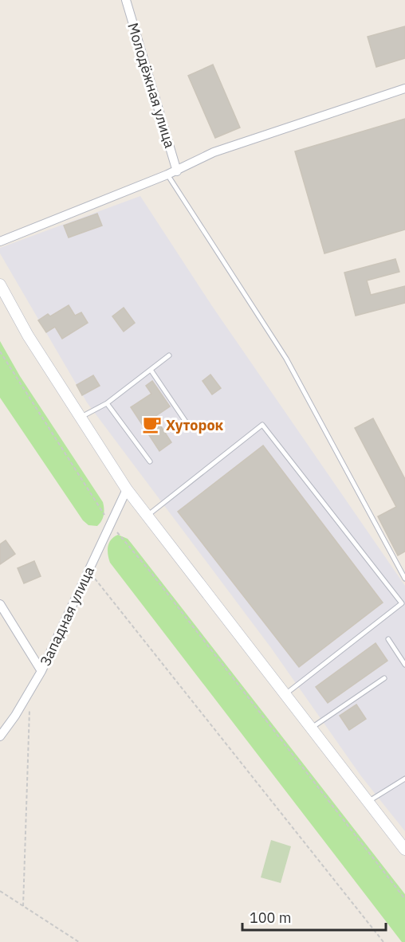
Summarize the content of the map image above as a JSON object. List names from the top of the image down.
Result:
{
  "streets": {
    "street": ["Молодёжная улица", "Западная улица"]
  },
  "places": {
    "cafe": ["Хуторок"]
  },
  "scale_bar": "100 m"
}
